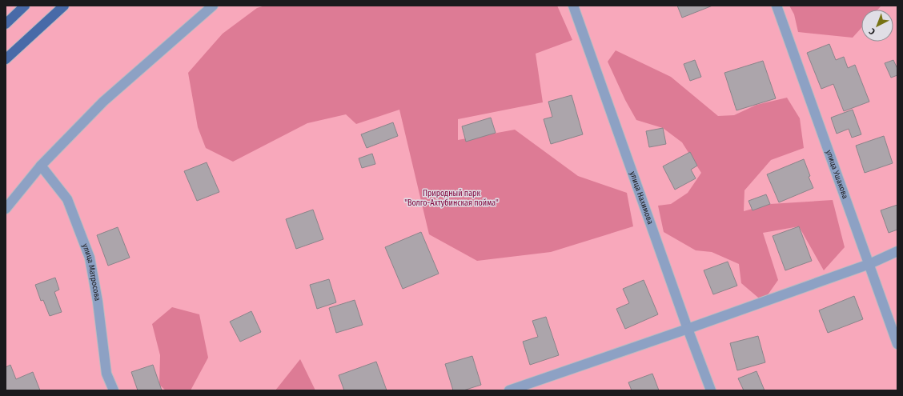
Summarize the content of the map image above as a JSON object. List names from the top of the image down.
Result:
{
  "streets": {
    "street": ["улица Ушакова", "улица Нахимова", "улица Матросова"]
  },
  "parks": ["Природный парк \"Волго-Ахтубинская пойма\""],
  "north": "bottom left"
}
